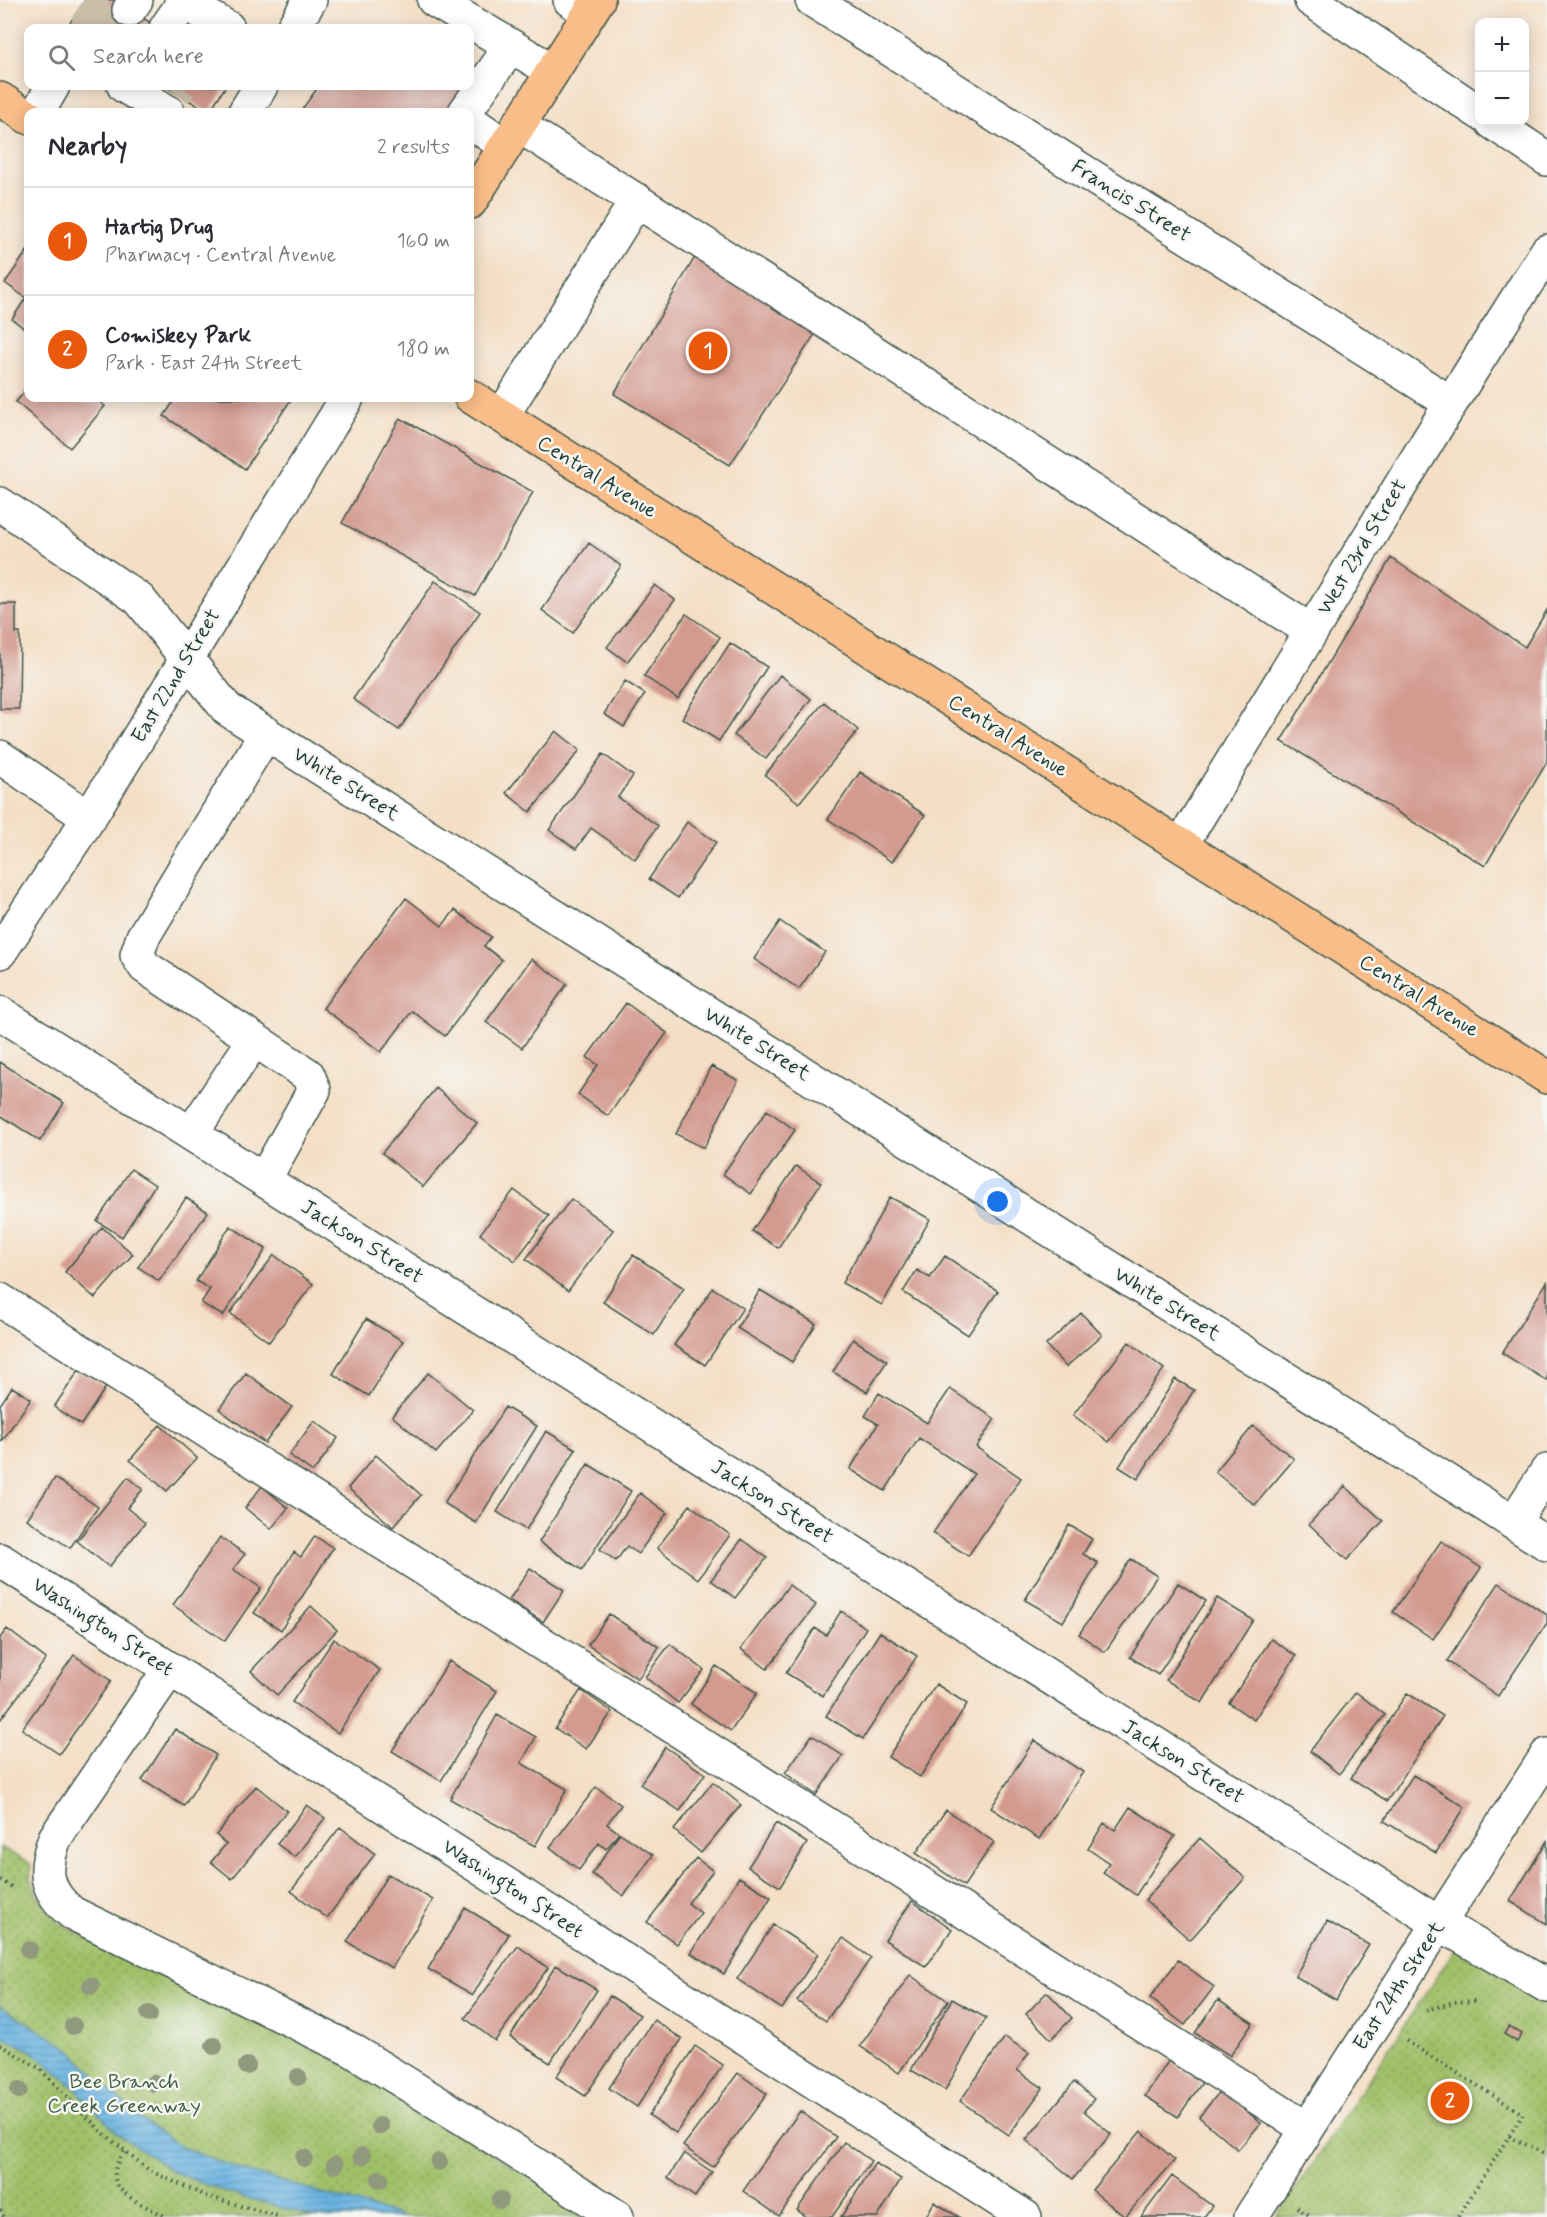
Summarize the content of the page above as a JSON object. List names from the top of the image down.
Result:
{
  "streets": {
    "main road": ["Central Avenue"],
    "street": [
      "Francis Street",
      "West 23rd Street",
      "East 22nd Street",
      "White Street",
      "Jackson Street",
      "Washington Street",
      "East 24th Street"
    ]
  },
  "crossings": [
    ["Francis Street", "West 23rd Street"],
    ["Central Avenue", "West 23rd Street"],
    ["East 22nd Street", "White Street"],
    ["Jackson Street", "East 24th Street"]
  ],
  "parks": ["Bee Branch Creek Greenway"],
  "page": {
    "map_buttons": ["+", "−"],
    "search": "Search here",
    "heading": ["Nearby", "2 results"],
    "list": [
      {
        "mark": "1",
        "name": "Hartig Drug",
        "note": "Pharmacy · Central Avenue",
        "value": "160 m"
      },
      {
        "mark": "2",
        "name": "Comiskey Park",
        "note": "Park · East 24th Street",
        "value": "180 m"
      }
    ],
    "pins": ["1", "2"]
  }
}
